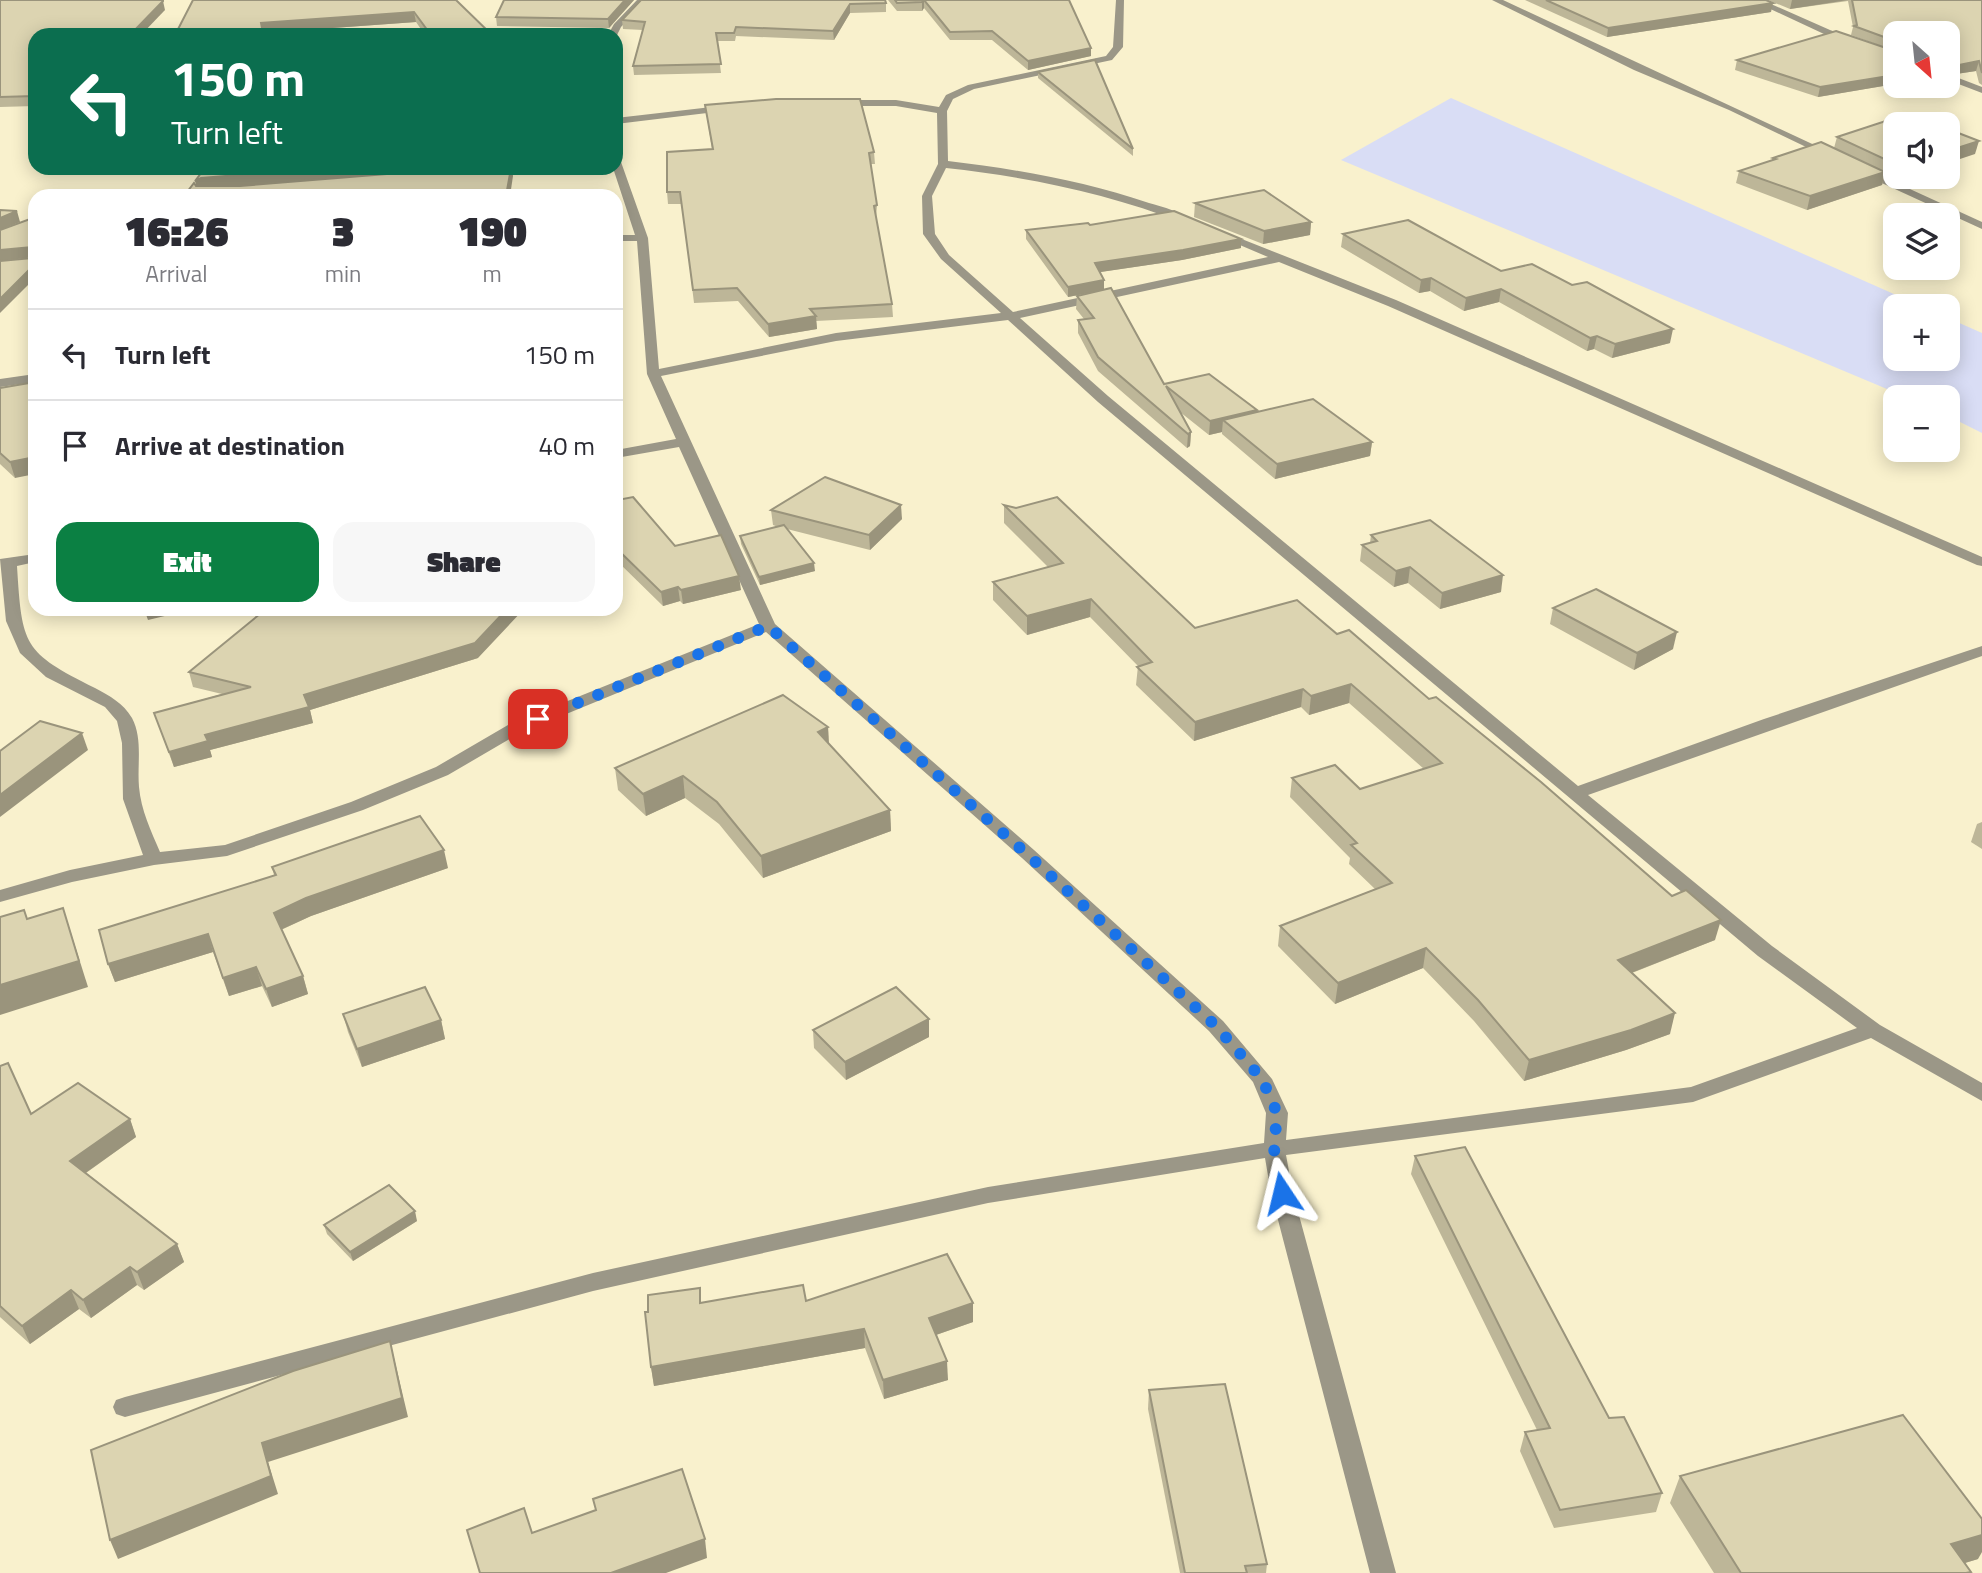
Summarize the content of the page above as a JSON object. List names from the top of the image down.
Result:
{
  "north": "bottom right",
  "page": {
    "map_buttons": ["+", "−"],
    "turn": ["150 m", "Turn left"],
    "eta": [
      "16:26",
      "Arrival",
      "3",
      "min",
      "190",
      "m"
    ],
    "list": [
      {
        "name": "Turn left",
        "value": "150 m"
      },
      {
        "name": "Arrive at destination",
        "value": "40 m"
      }
    ],
    "buttons": ["Exit", "Share"]
  }
}
